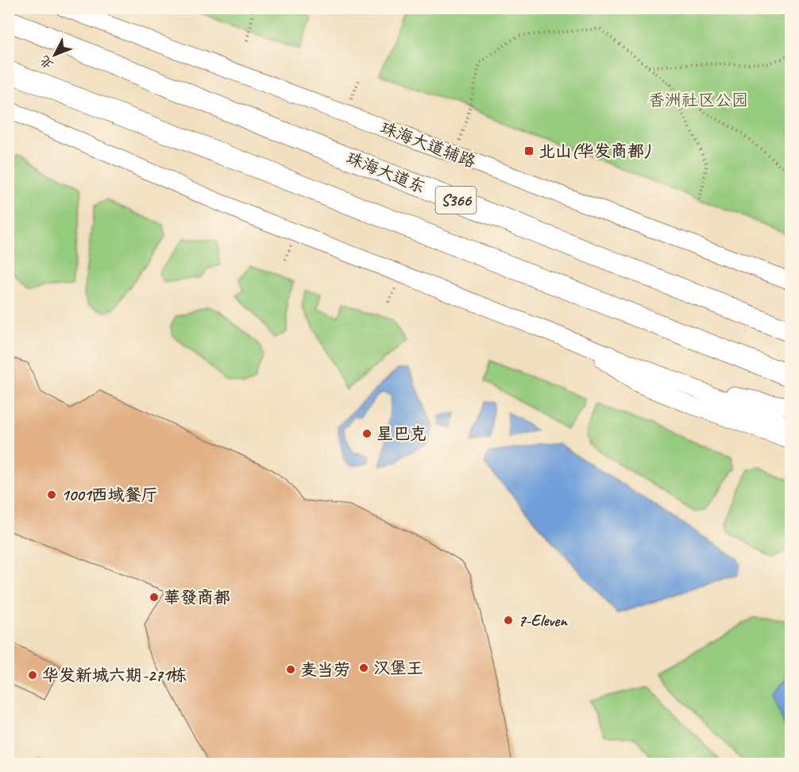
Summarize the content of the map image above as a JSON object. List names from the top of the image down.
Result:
{
  "streets": {
    "highway": ["珠海大道东", "S366"],
    "main road": ["珠海大道辅路"]
  },
  "parks": ["香洲社区公园"],
  "places": {
    "transit": ["北山(华发商都)"],
    "other": [
      "星巴克",
      "1001西域餐厅",
      "華發商都",
      "7-Eleven",
      "汉堡王",
      "麦当劳",
      "华发新城六期-271栋"
    ]
  },
  "north": "bottom left"
}
